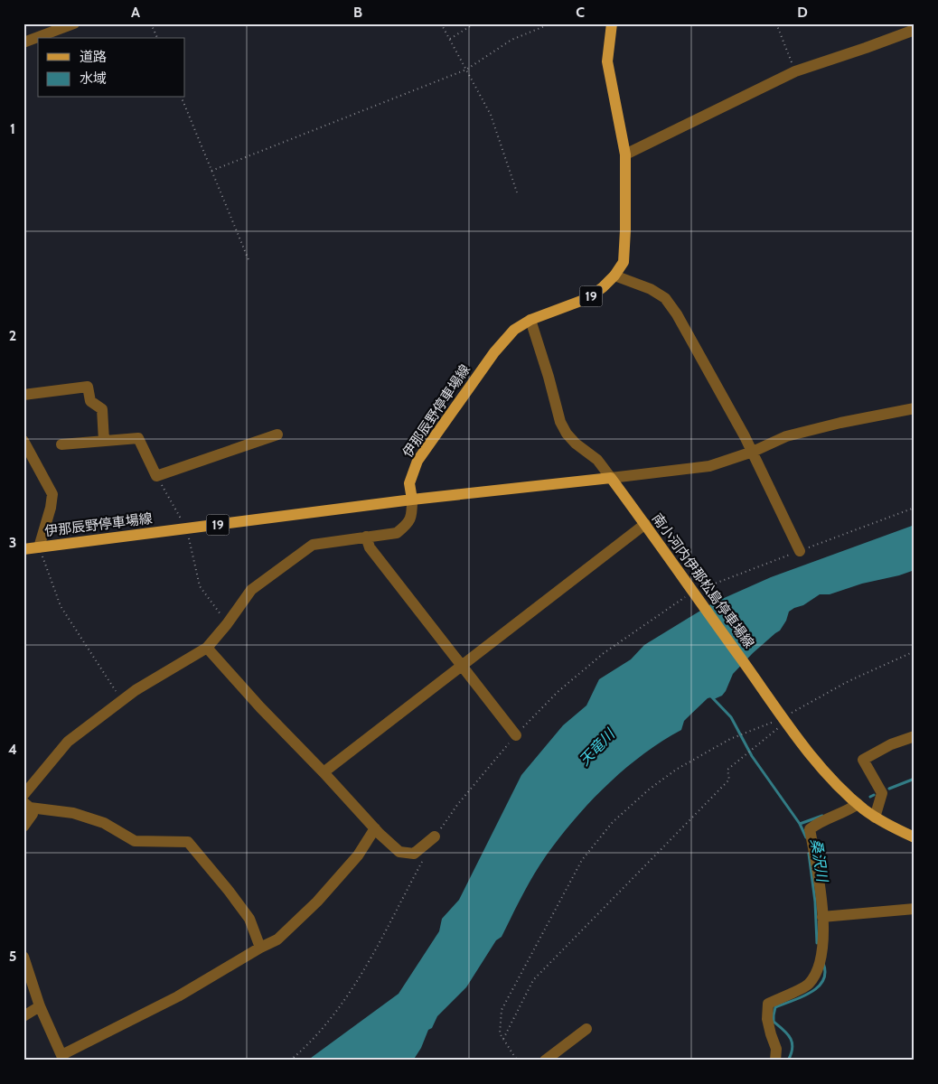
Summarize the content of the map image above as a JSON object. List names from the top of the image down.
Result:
{
  "streets": {
    "main road": ["19", "伊那辰野停車場線", "南小河内伊那松島停車場線"]
  },
  "water": ["天竜川", "桑沢川"],
  "legend": ["道路", "水域"],
  "grid": {
    "columns": [
      "A",
      "B",
      "C",
      "D"
    ],
    "rows": [
      "1",
      "2",
      "3",
      "4",
      "5"
    ]
  }
}
